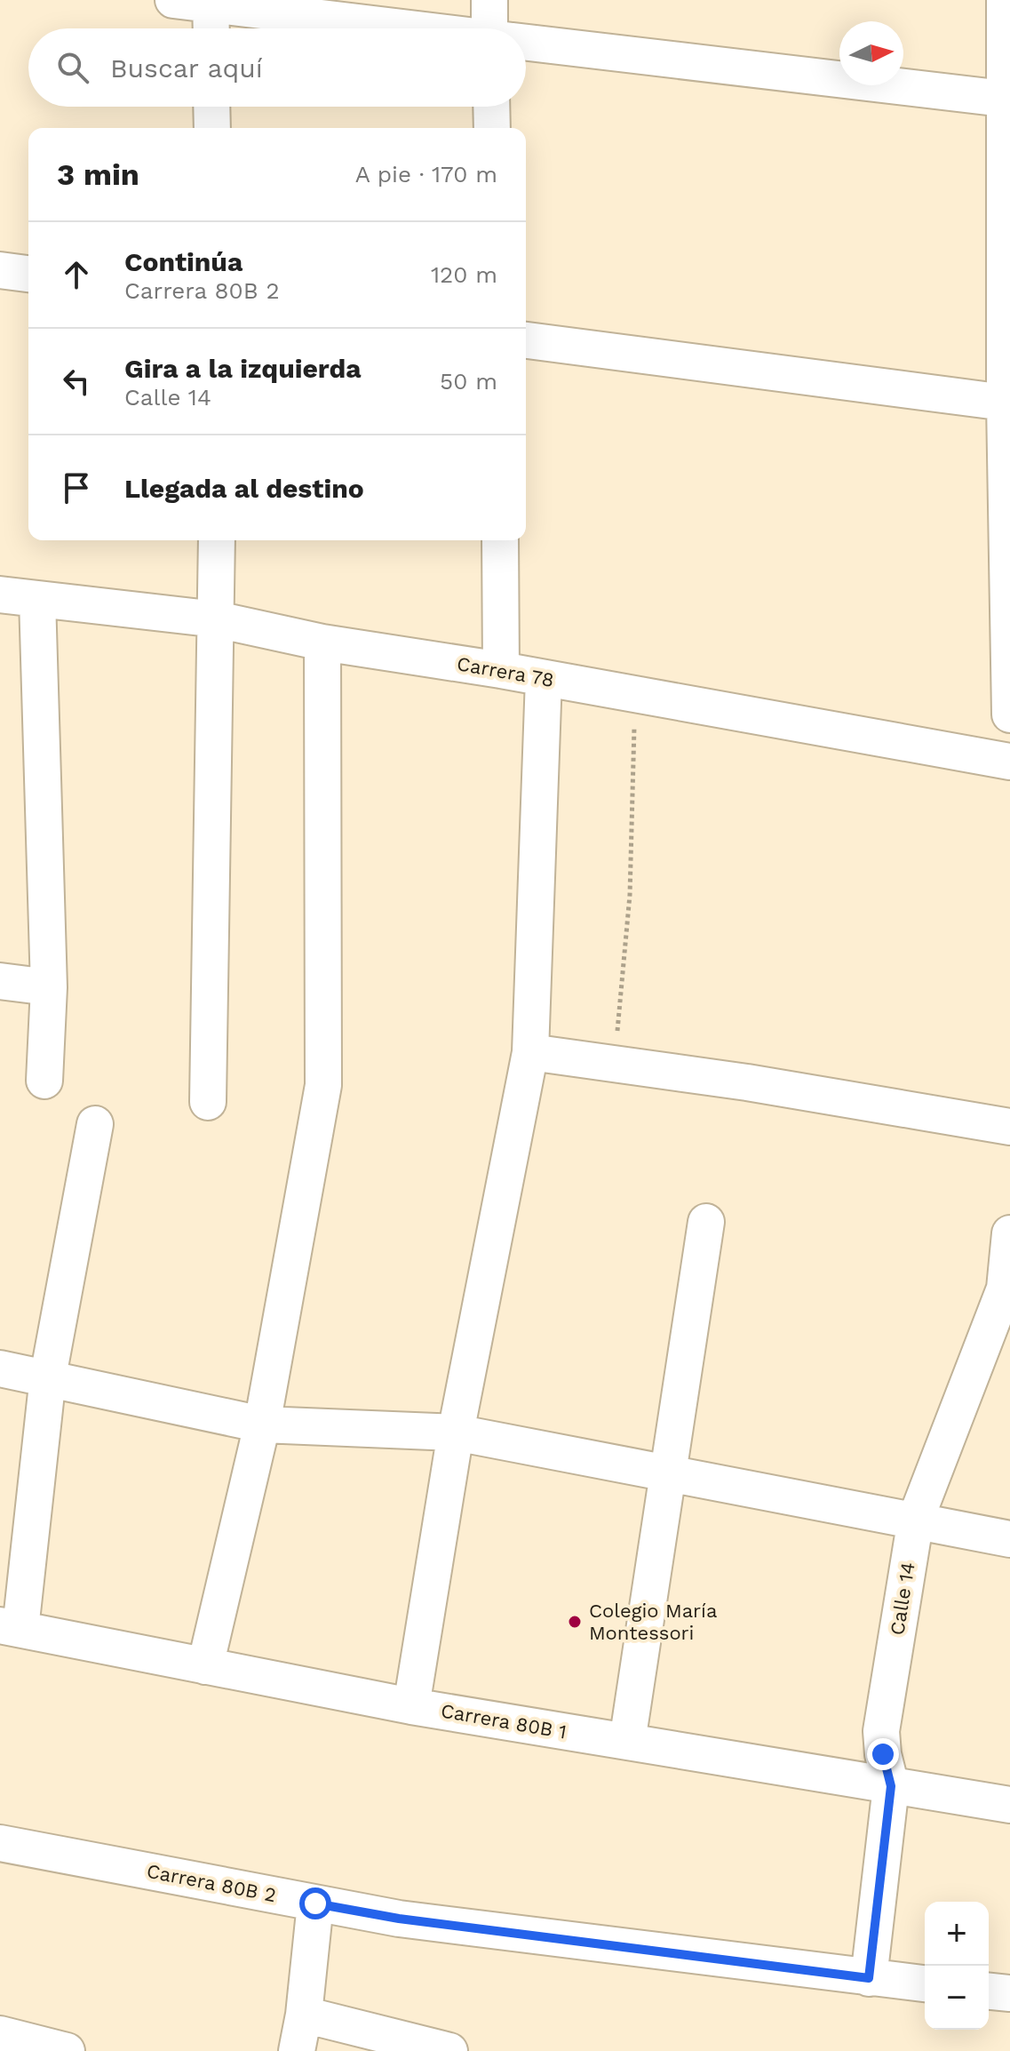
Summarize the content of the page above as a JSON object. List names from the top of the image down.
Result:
{
  "streets": {
    "street": [
      "Carrera 78",
      "Calle 14",
      "Carrera 80B 1",
      "Carrera 80B 2"
    ]
  },
  "crossings": [
    ["Calle 14", "Carrera 80B 1"],
    ["Calle 14", "Carrera 80B 2"]
  ],
  "places": ["Colegio María Montessori"],
  "north": "right",
  "page": {
    "search": "Buscar aquí",
    "heading": ["3 min", "A pie · 170 m"],
    "list": [
      ["Continúa", "Carrera 80B 2", "120 m"],
      ["Gira a la izquierda", "Calle 14", "50 m"],
      "Llegada al destino"
    ],
    "map_buttons": ["+", "−"]
  }
}
